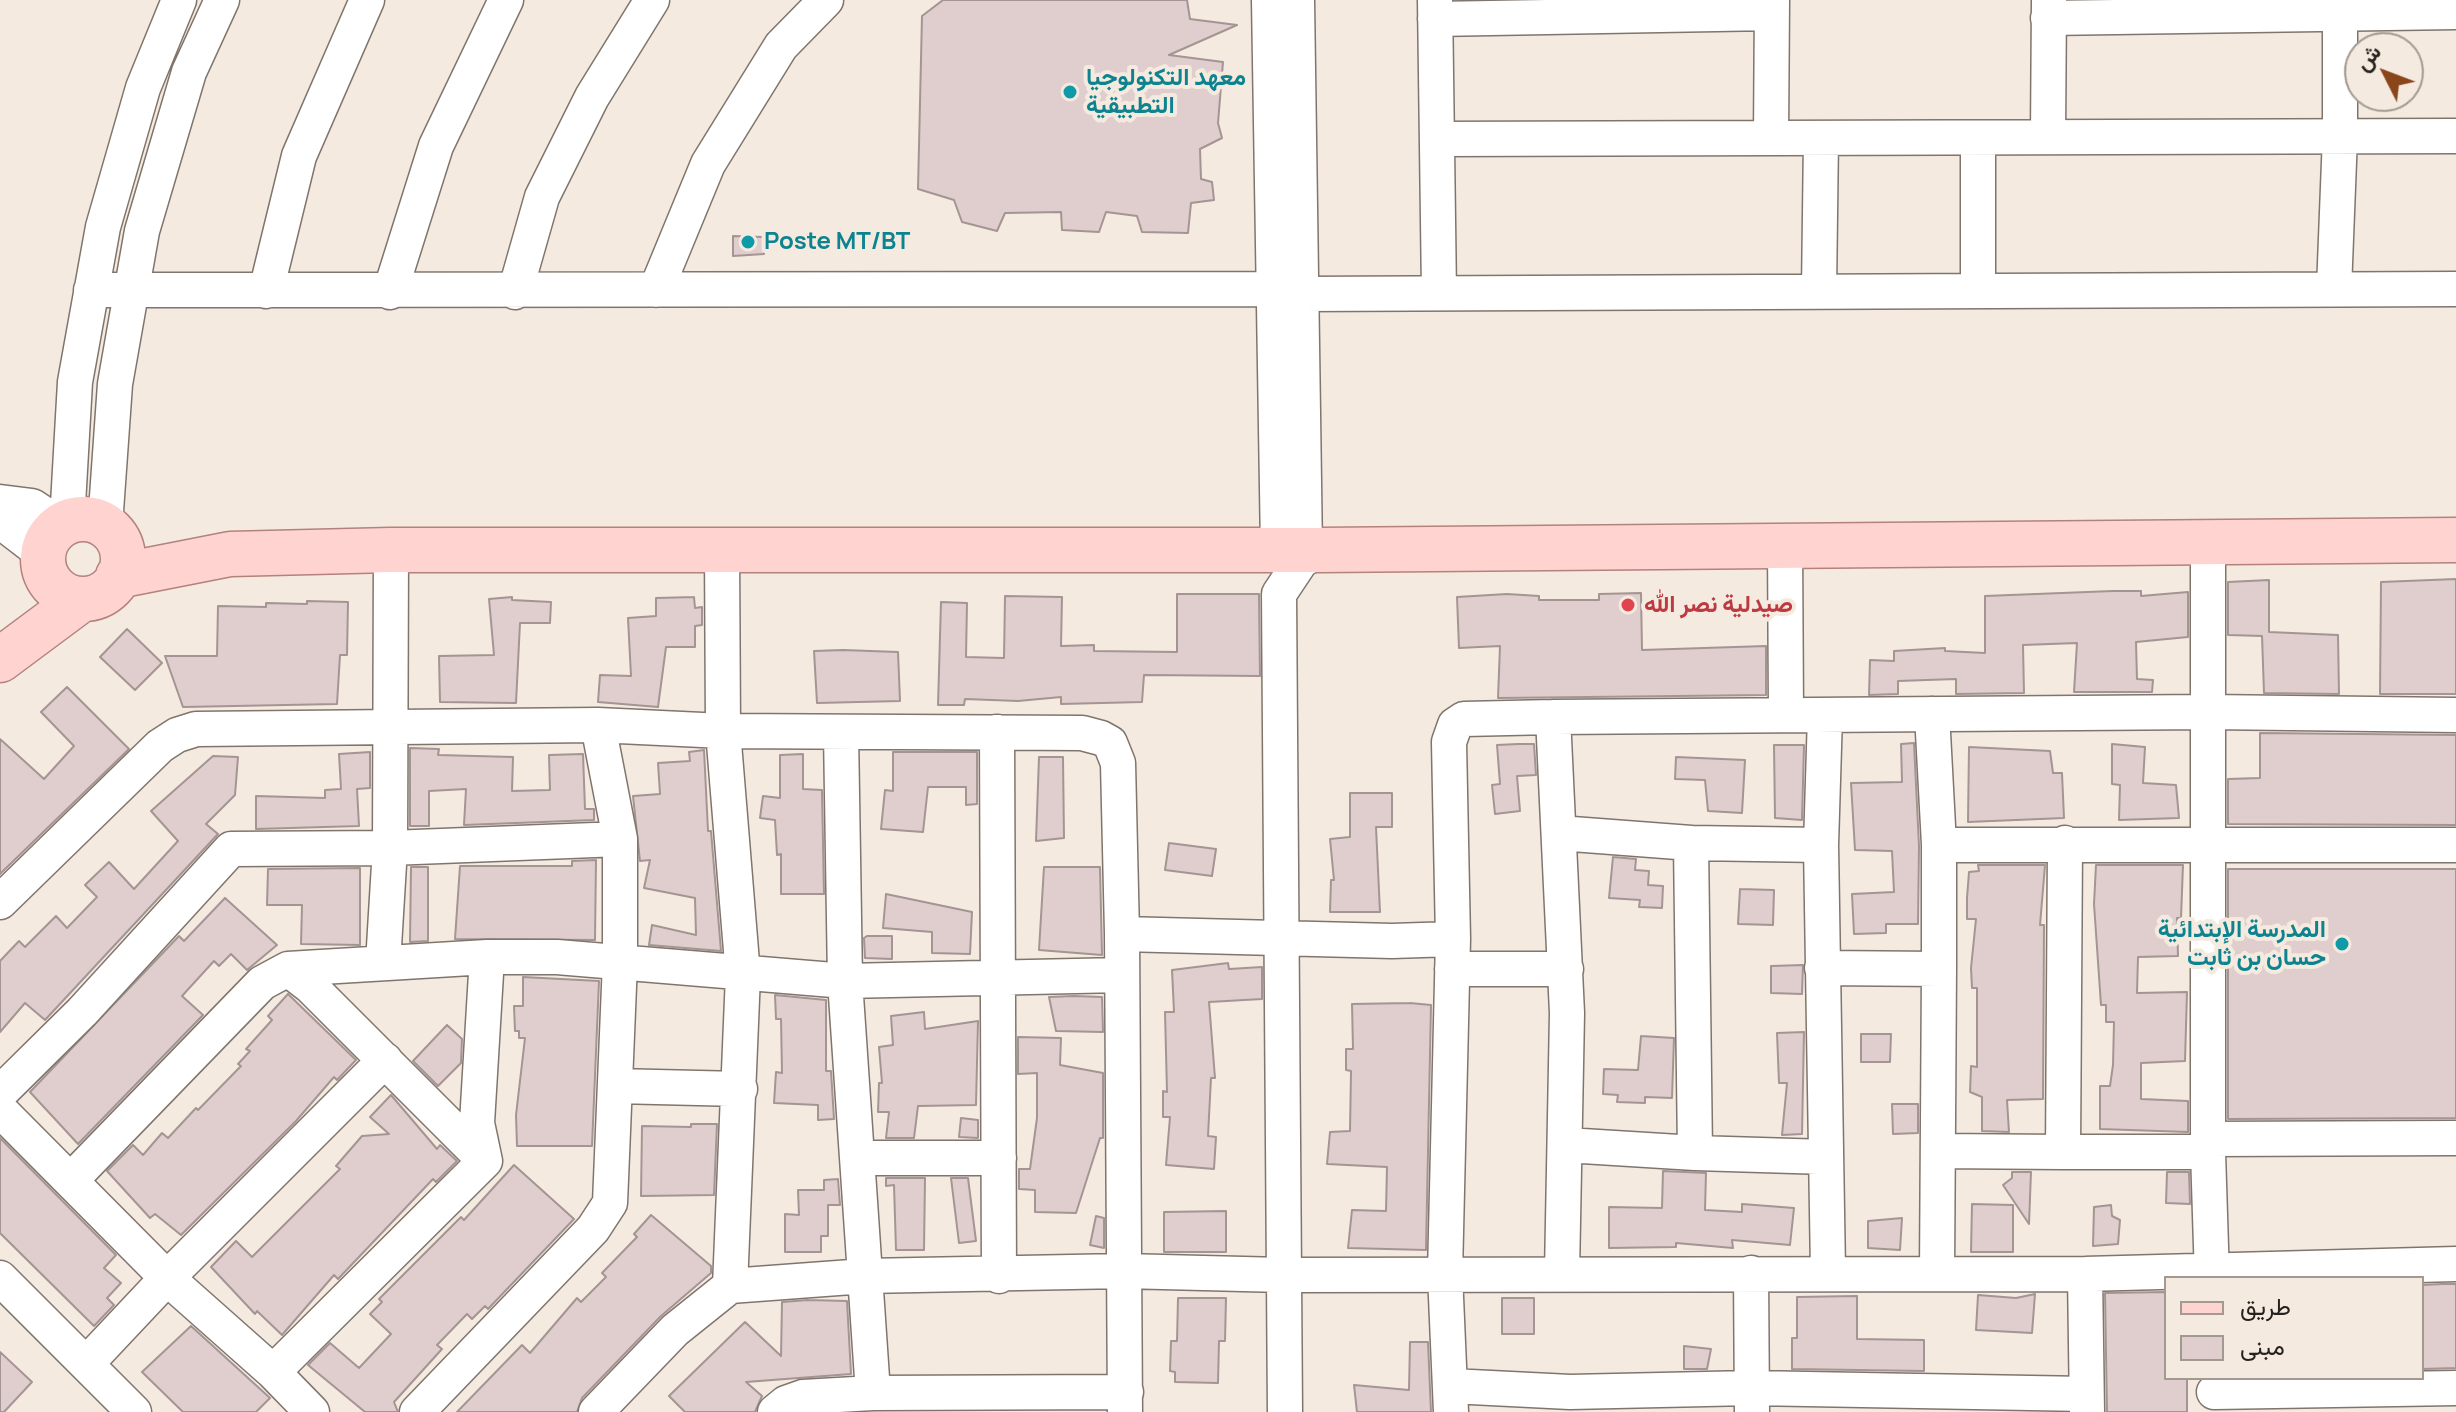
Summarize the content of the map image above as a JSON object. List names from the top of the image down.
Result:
{
  "places": [
    "معهد التكنولوجيا التطبيقية",
    "Poste MT/BT",
    "صيدلية نصر الله",
    "المدرسة الإبتدائية حسان بن ثابت"
  ],
  "legend": ["طريق", "مبنى"],
  "north": "top left"
}
